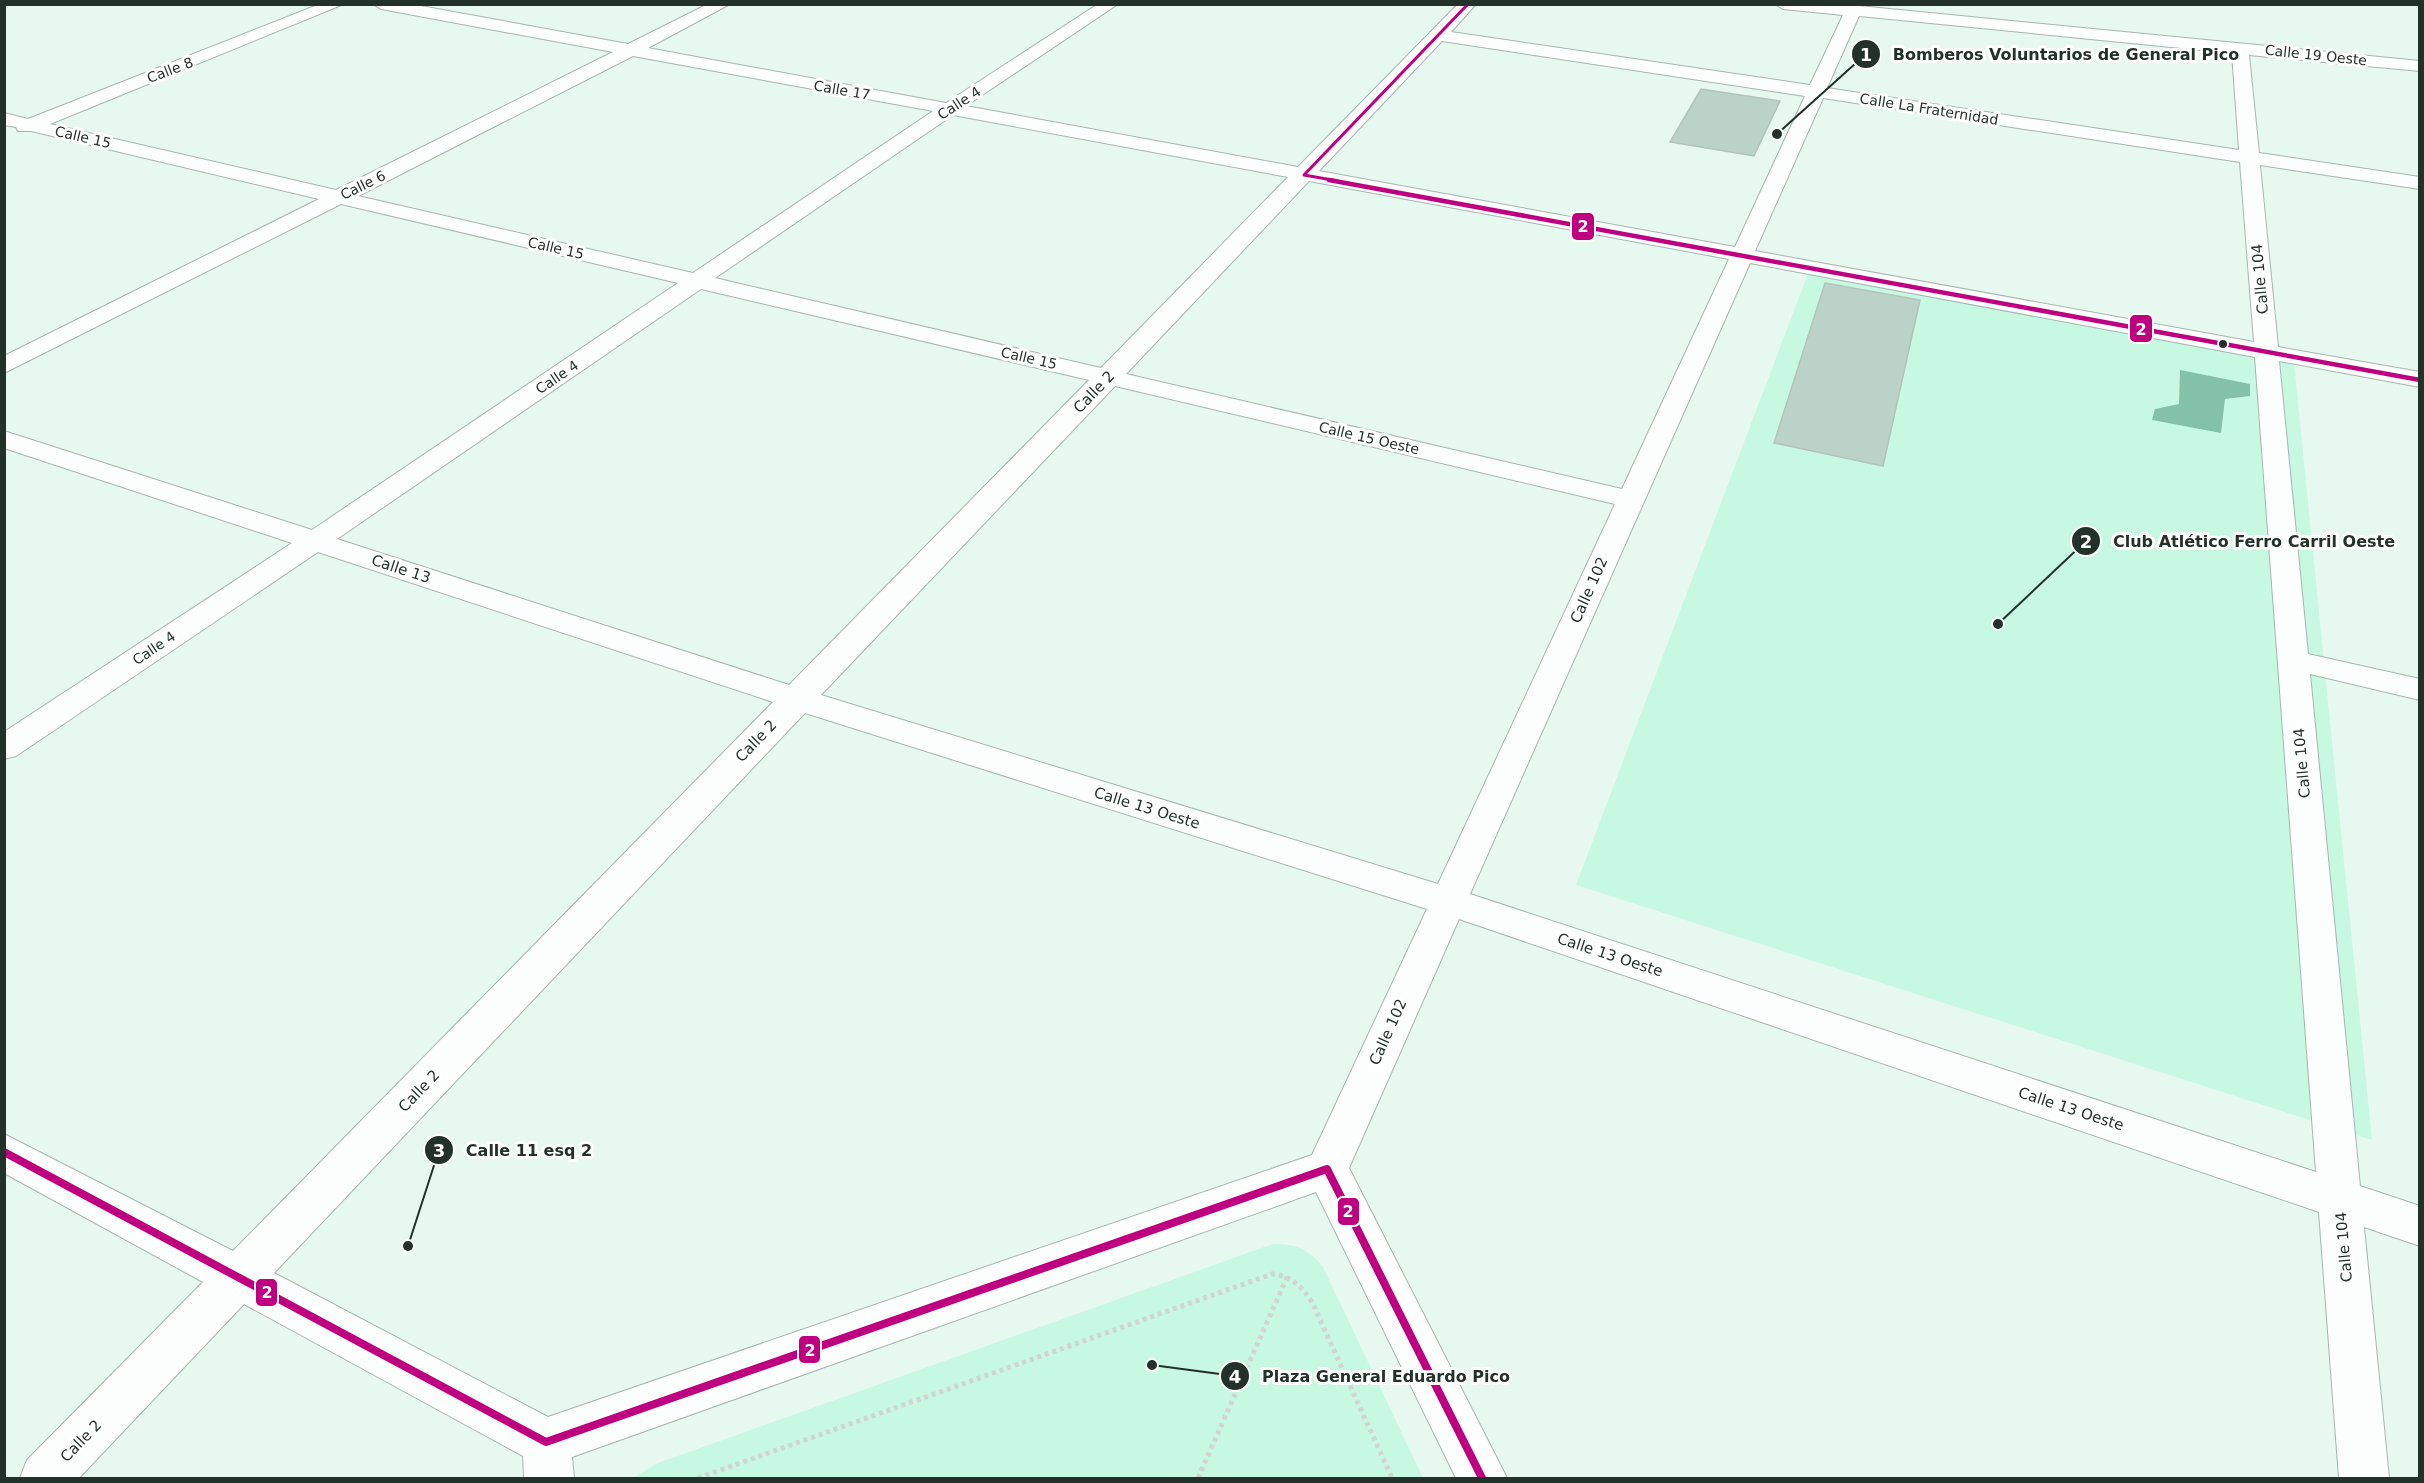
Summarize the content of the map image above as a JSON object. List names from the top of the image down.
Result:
{
  "streets": {
    "street": [
      "Calle 19 Oeste",
      "Calle 8",
      "Calle 17",
      "Calle 4",
      "Calle La Fraternidad",
      "Calle 15",
      "Calle 6",
      "Calle 104",
      "Calle 2",
      "Calle 15 Oeste",
      "Calle 13",
      "Calle 102",
      "Calle 13 Oeste"
    ]
  },
  "crossings": [
    ["Calle 19 Oeste", "Calle 104"],
    ["Calle 19 Oeste", "Calle 102"],
    ["Calle 8", "Calle 15"],
    ["Calle 17", "Calle 4"],
    ["Calle 17", "Calle 6"],
    ["Calle 17", "Calle 104"],
    ["Calle 17", "Calle 2"],
    ["Calle 17", "Calle 102"],
    ["Calle 4", "Calle 15"],
    ["Calle 4", "Calle 13"],
    ["Calle La Fraternidad", "Calle 104"],
    ["Calle La Fraternidad", "Calle 2"],
    ["Calle La Fraternidad", "Calle 102"],
    ["Calle 15", "Calle 6"],
    ["Calle 15", "Calle 2"],
    ["Calle 15", "Calle 15 Oeste"],
    ["Calle 104", "Calle 13 Oeste"],
    ["Calle 2", "Calle 15 Oeste"],
    ["Calle 2", "Calle 13"],
    ["Calle 2", "Calle 13 Oeste"],
    ["Calle 15 Oeste", "Calle 102"],
    ["Calle 13", "Calle 13 Oeste"],
    ["Calle 102", "Calle 13 Oeste"]
  ],
  "places": [
    "Bomberos Voluntarios de General Pico",
    "Club Atlético Ferro Carril Oeste",
    "Calle 11 esq 2",
    "Plaza General Eduardo Pico"
  ],
  "lines": ["transit line 2"]
}
